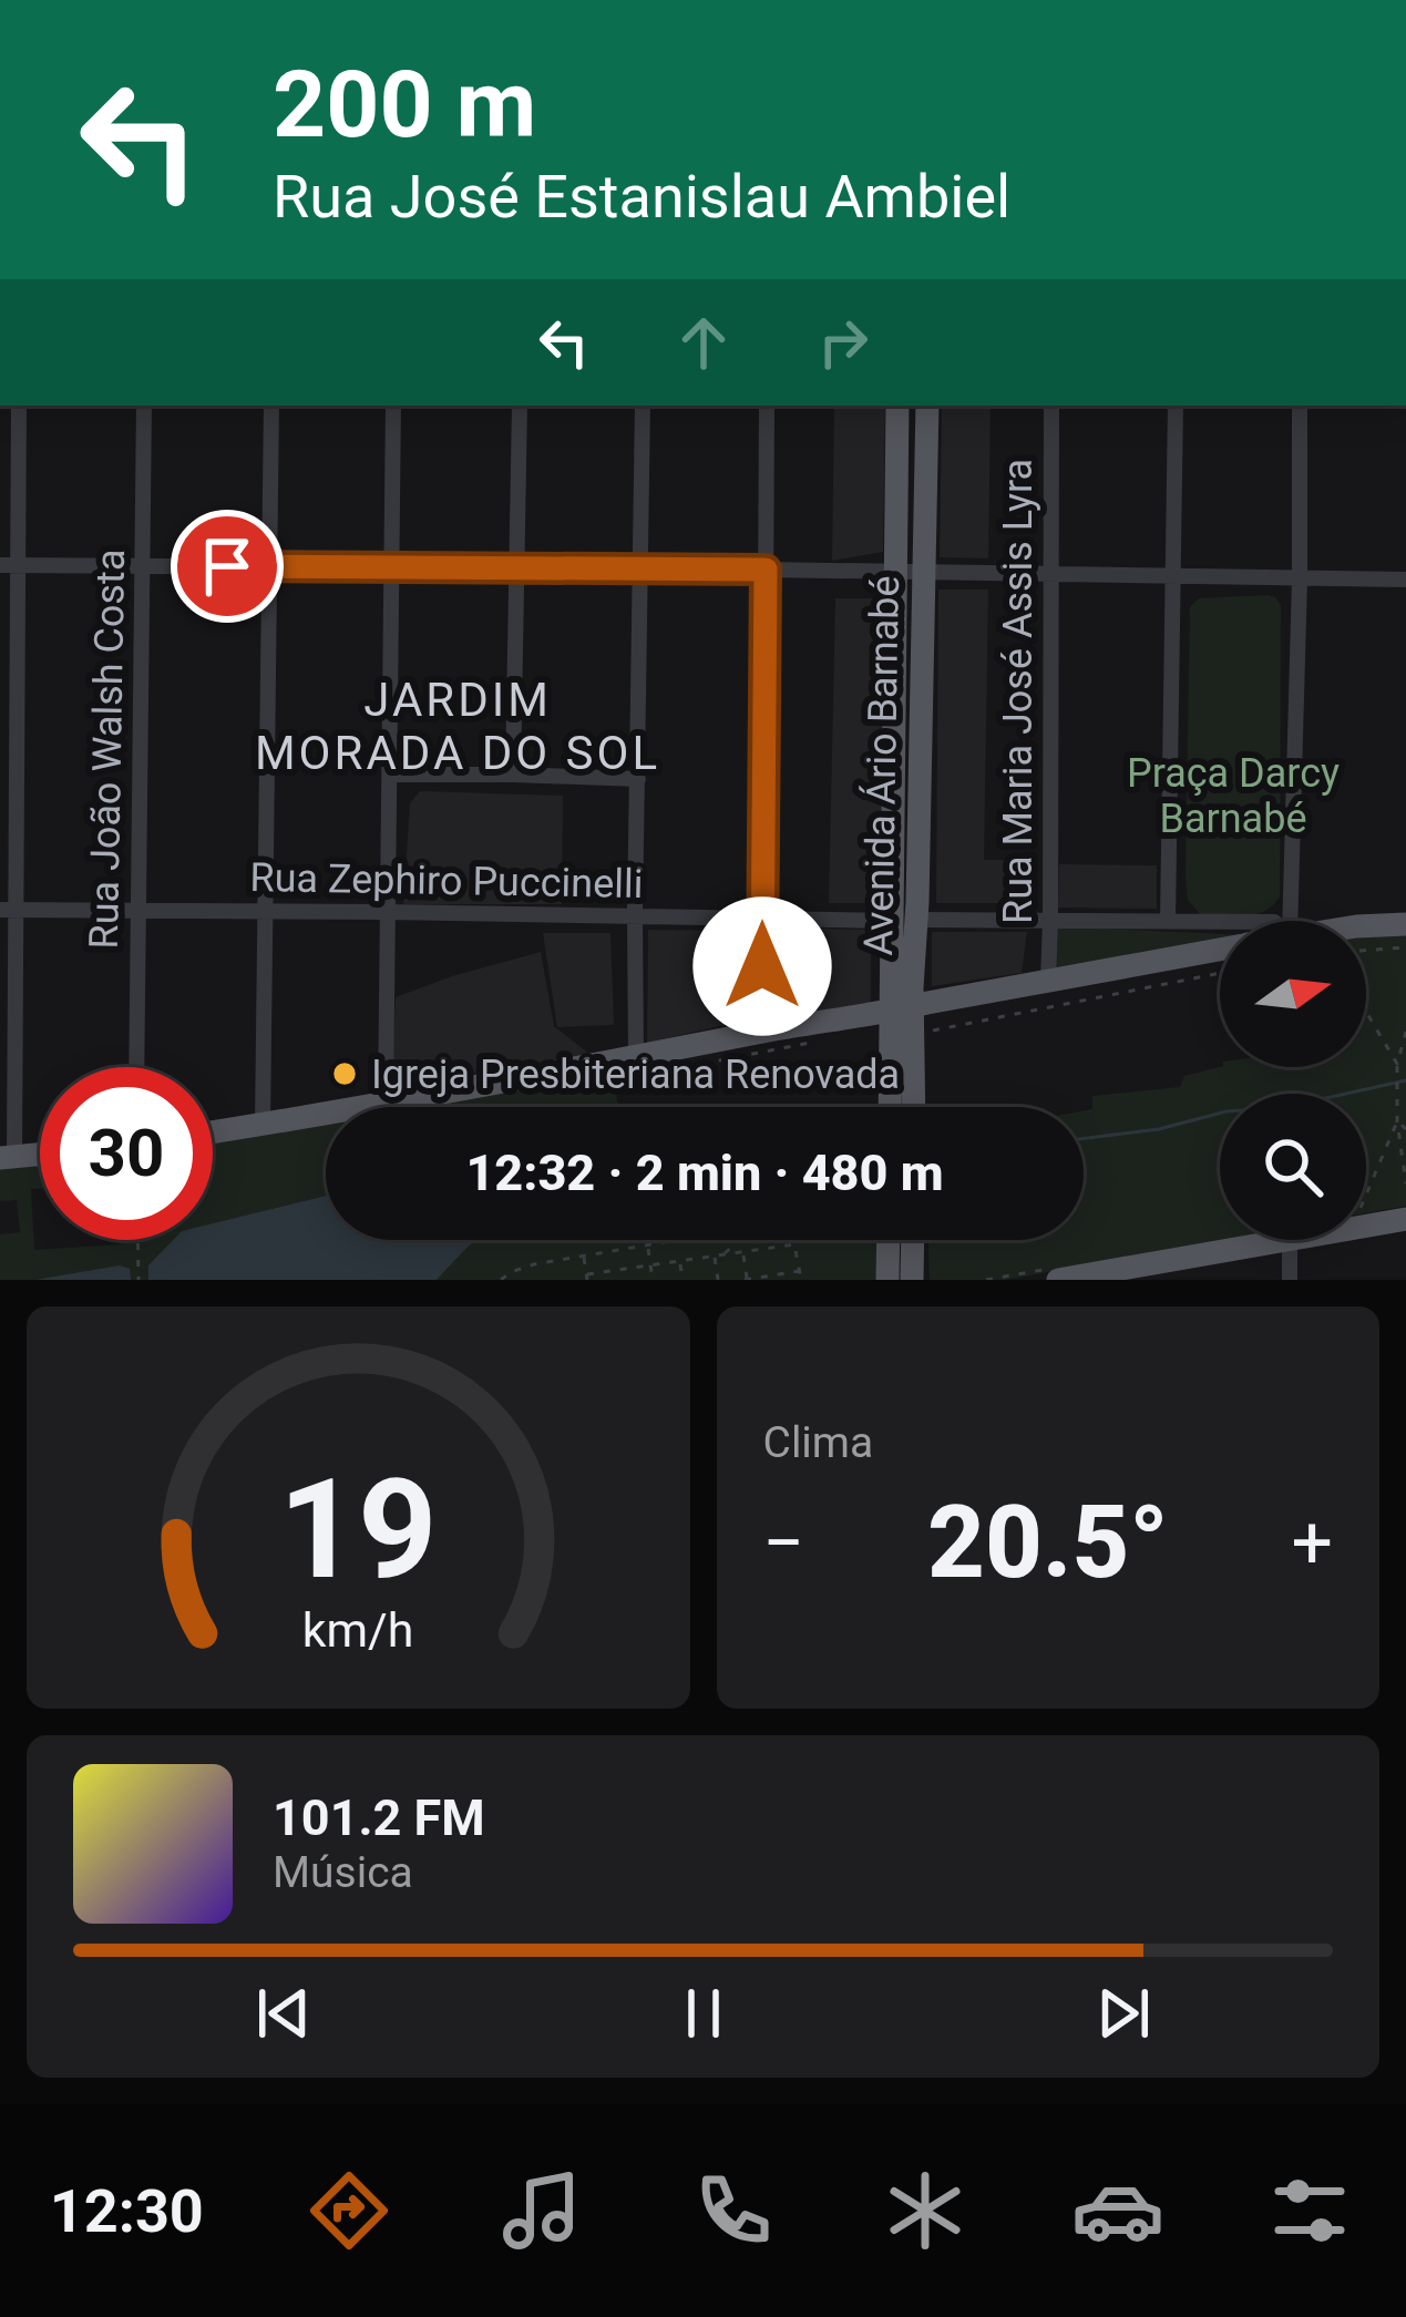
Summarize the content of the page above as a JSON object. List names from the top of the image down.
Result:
{
  "streets": {
    "main road": ["Avenida Ário Barnabé"],
    "street": ["Rua Maria José Assis Lyra", "Rua João Walsh Costa", "Rua Zephiro Puccinelli"]
  },
  "crossings": [
    ["Rua Maria José Assis Lyra", "Rua Zephiro Puccinelli"],
    ["Rua João Walsh Costa", "Rua Zephiro Puccinelli"],
    ["Avenida Ário Barnabé", "Rua Zephiro Puccinelli"]
  ],
  "districts": ["JARDIM MORADA DO SOL"],
  "parks": ["Praça Darcy Barnabé"],
  "places": ["Igreja Presbiteriana Renovada"],
  "north": "right",
  "page": {
    "turn": ["200 m", "Rua José Estanislau Ambiel"],
    "limit": "30",
    "trip": "12:32 · 2 min · 480 m",
    "tile": "Clima",
    "heat": ["−", "20.5°", "+"],
    "song": ["101.2 FM", "Música"],
    "tabs": "12:30",
    "gauge": ["19", "km/h"]
  }
}
